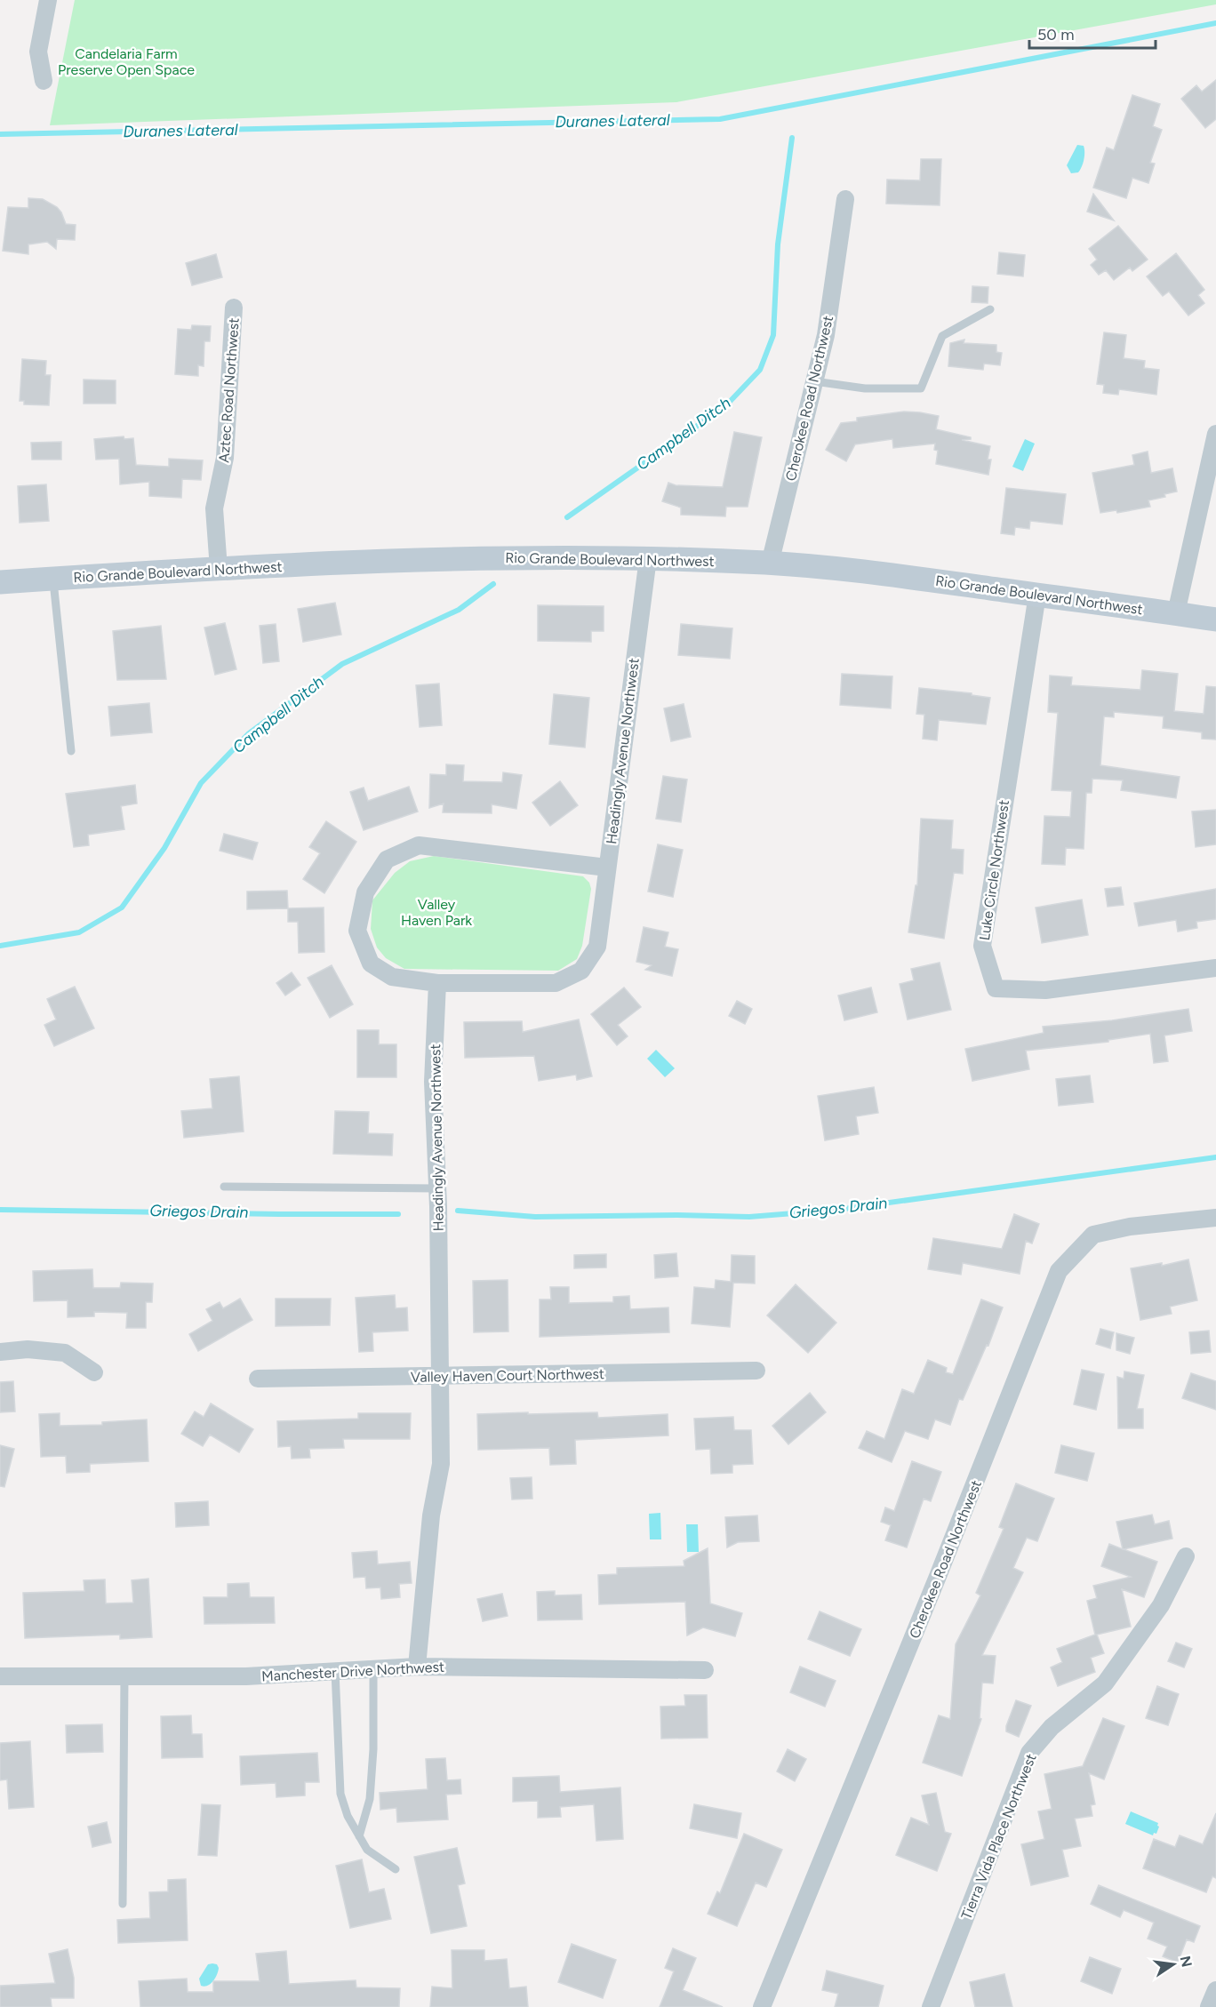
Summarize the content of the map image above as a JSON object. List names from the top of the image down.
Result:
{
  "streets": {
    "main road": ["Rio Grande Boulevard Northwest"],
    "street": [
      "Aztec Road Northwest",
      "Cherokee Road Northwest",
      "Headingly Avenue Northwest",
      "Luke Circle Northwest",
      "Valley Haven Court Northwest",
      "Manchester Drive Northwest",
      "Tierra Vida Place Northwest"
    ]
  },
  "crossings": [
    ["Aztec Road Northwest", "Rio Grande Boulevard Northwest"],
    ["Cherokee Road Northwest", "Rio Grande Boulevard Northwest"],
    ["Rio Grande Boulevard Northwest", "Headingly Avenue Northwest"],
    ["Rio Grande Boulevard Northwest", "Luke Circle Northwest"],
    ["Headingly Avenue Northwest", "Valley Haven Court Northwest"],
    ["Headingly Avenue Northwest", "Manchester Drive Northwest"]
  ],
  "water": ["Duranes Lateral", "Campbell Ditch", "Griegos Drain"],
  "parks": ["Candelaria Farm Preserve Open Space", "Valley Haven Park"],
  "scale_bar": "50 m",
  "north": "right"
}
